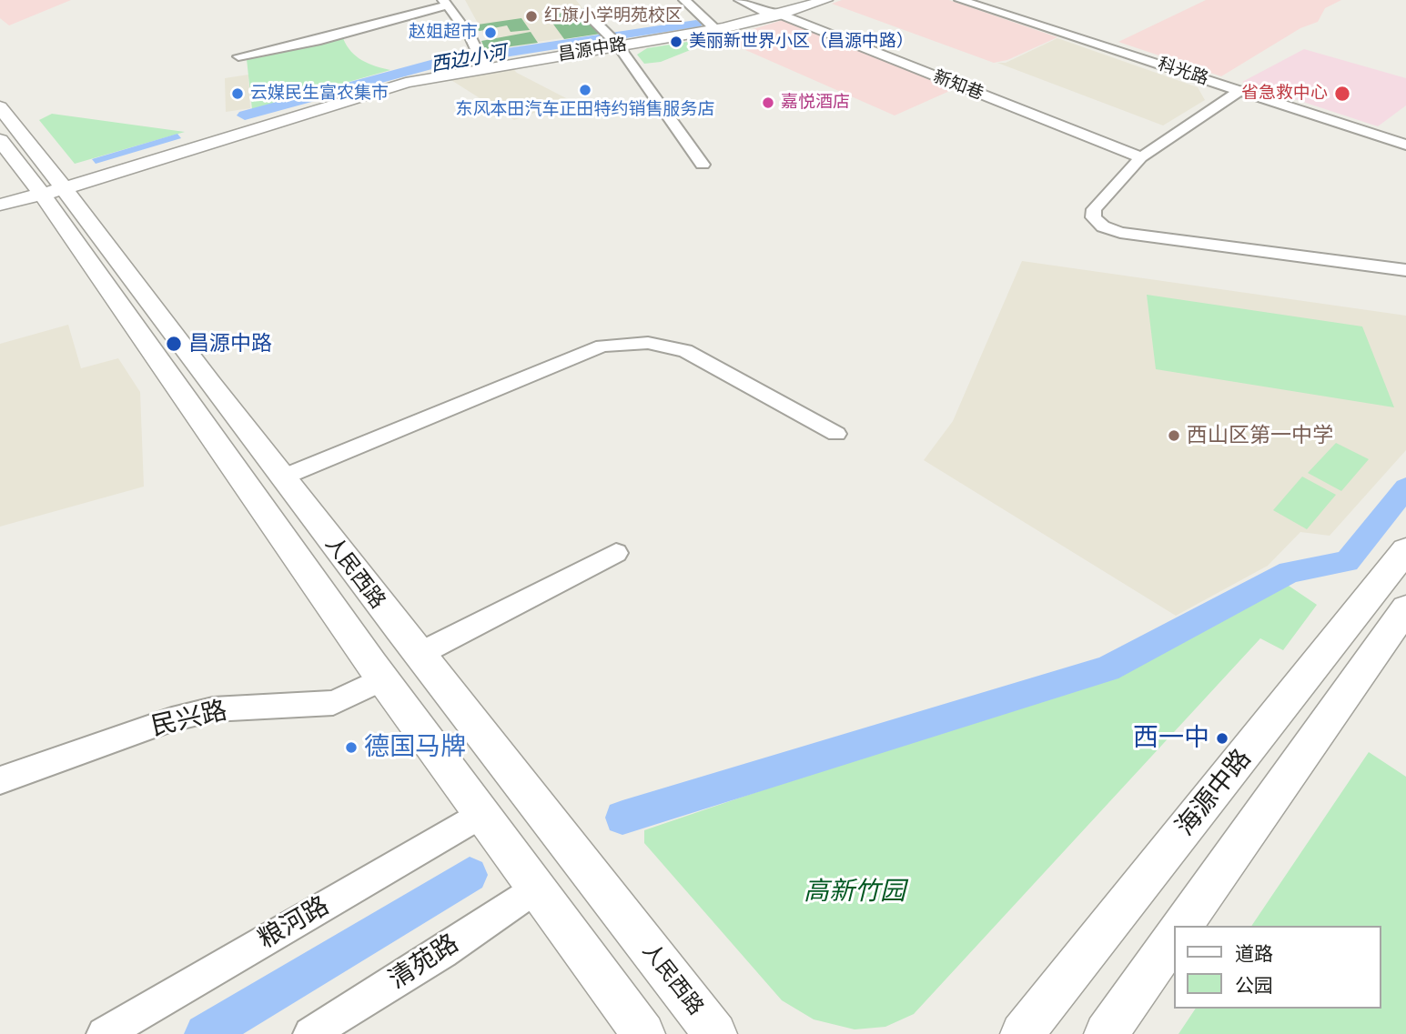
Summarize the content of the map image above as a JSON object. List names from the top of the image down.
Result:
{
  "streets": {
    "main road": ["昌源中路", "人民西路", "海源中路"],
    "street": [
      "科光路",
      "新知巷",
      "民兴路",
      "粮河路",
      "清苑路"
    ]
  },
  "crossings": [
    ["昌源中路", "新知巷"],
    ["昌源中路", "人民西路"],
    ["人民西路", "民兴路"],
    ["人民西路", "粮河路"],
    ["人民西路", "清苑路"]
  ],
  "water": ["西边小河"],
  "parks": ["高新竹园"],
  "places": [
    "红旗小学明苑校区",
    "赵姐超市",
    "美丽新世界小区（昌源中路）",
    "东风本田汽车正田特约销售服务店",
    "云媒民生富农集市",
    "省急救中心",
    "嘉悦酒店",
    "昌源中路",
    "西山区第一中学",
    "西一中",
    "德国马牌"
  ],
  "legend": ["道路", "公园"]
}
